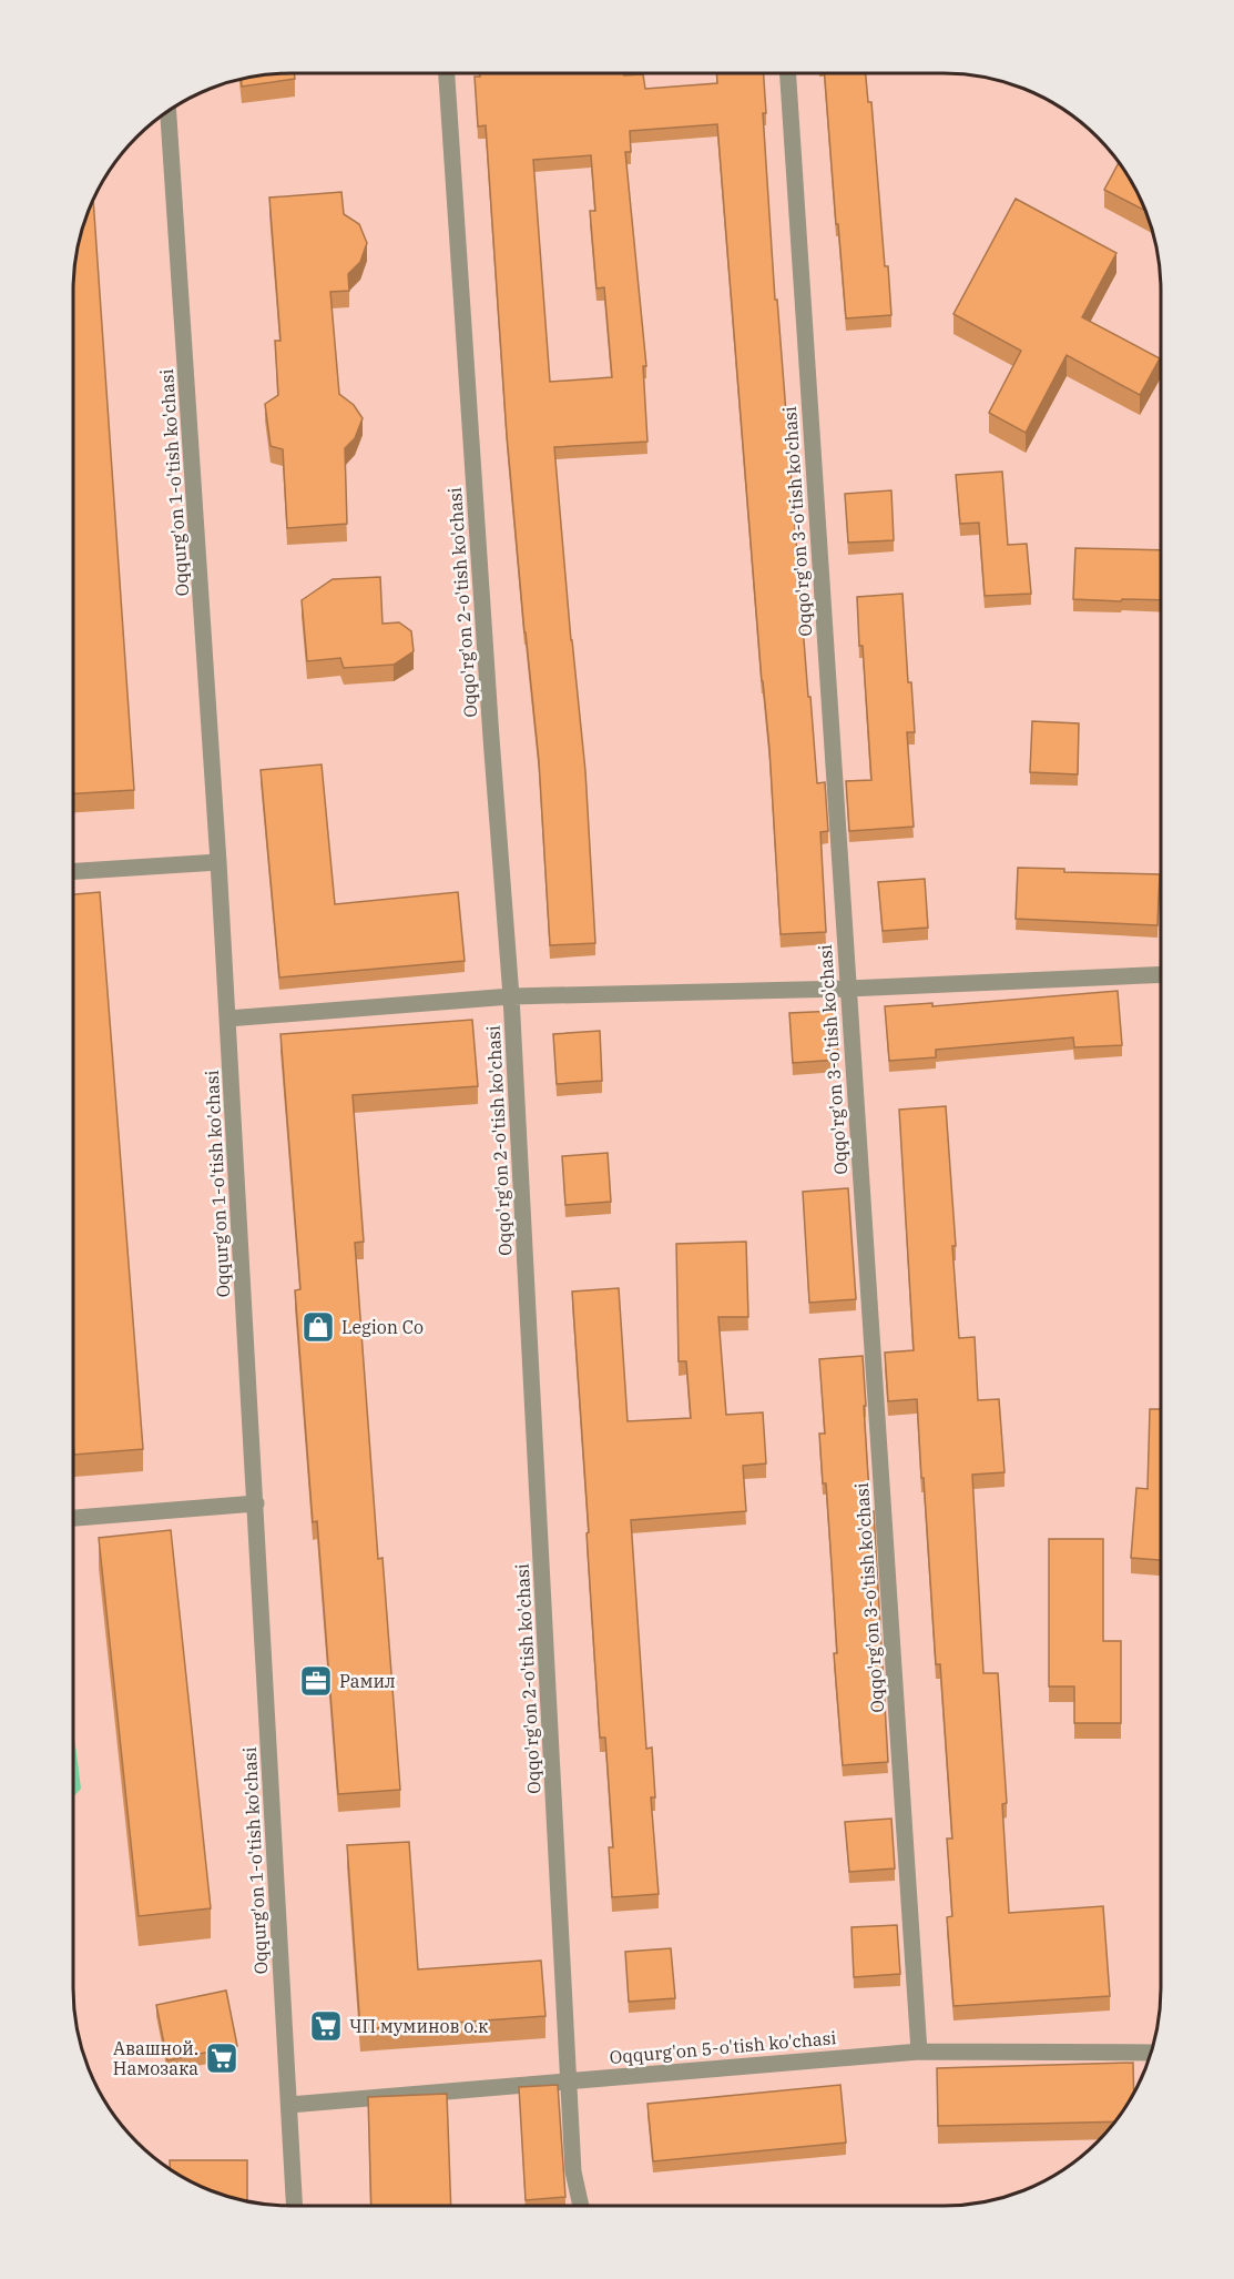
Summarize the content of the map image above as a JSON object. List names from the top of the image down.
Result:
{
  "streets": {
    "street": [
      "Oqqurg'on 1-o'tish ko'chasi",
      "Oqqo'rg'on 3-o'tish ko'chasi",
      "Oqqo'rg'on 2-o'tish ko'chasi",
      "Oqqurg'on 5-o'tish ko'chasi"
    ]
  },
  "crossings": [
    ["Oqqurg'on 1-o'tish ko'chasi", "Oqqurg'on 5-o'tish ko'chasi"],
    ["Oqqo'rg'on 3-o'tish ko'chasi", "Oqqurg'on 5-o'tish ko'chasi"],
    ["Oqqo'rg'on 2-o'tish ko'chasi", "Oqqurg'on 5-o'tish ko'chasi"]
  ],
  "places": {
    "shop": ["Legion Co"],
    "office": ["Рамил"],
    "supermarket": ["ЧП муминов о.к", "Авашной. Намозака"]
  }
}
